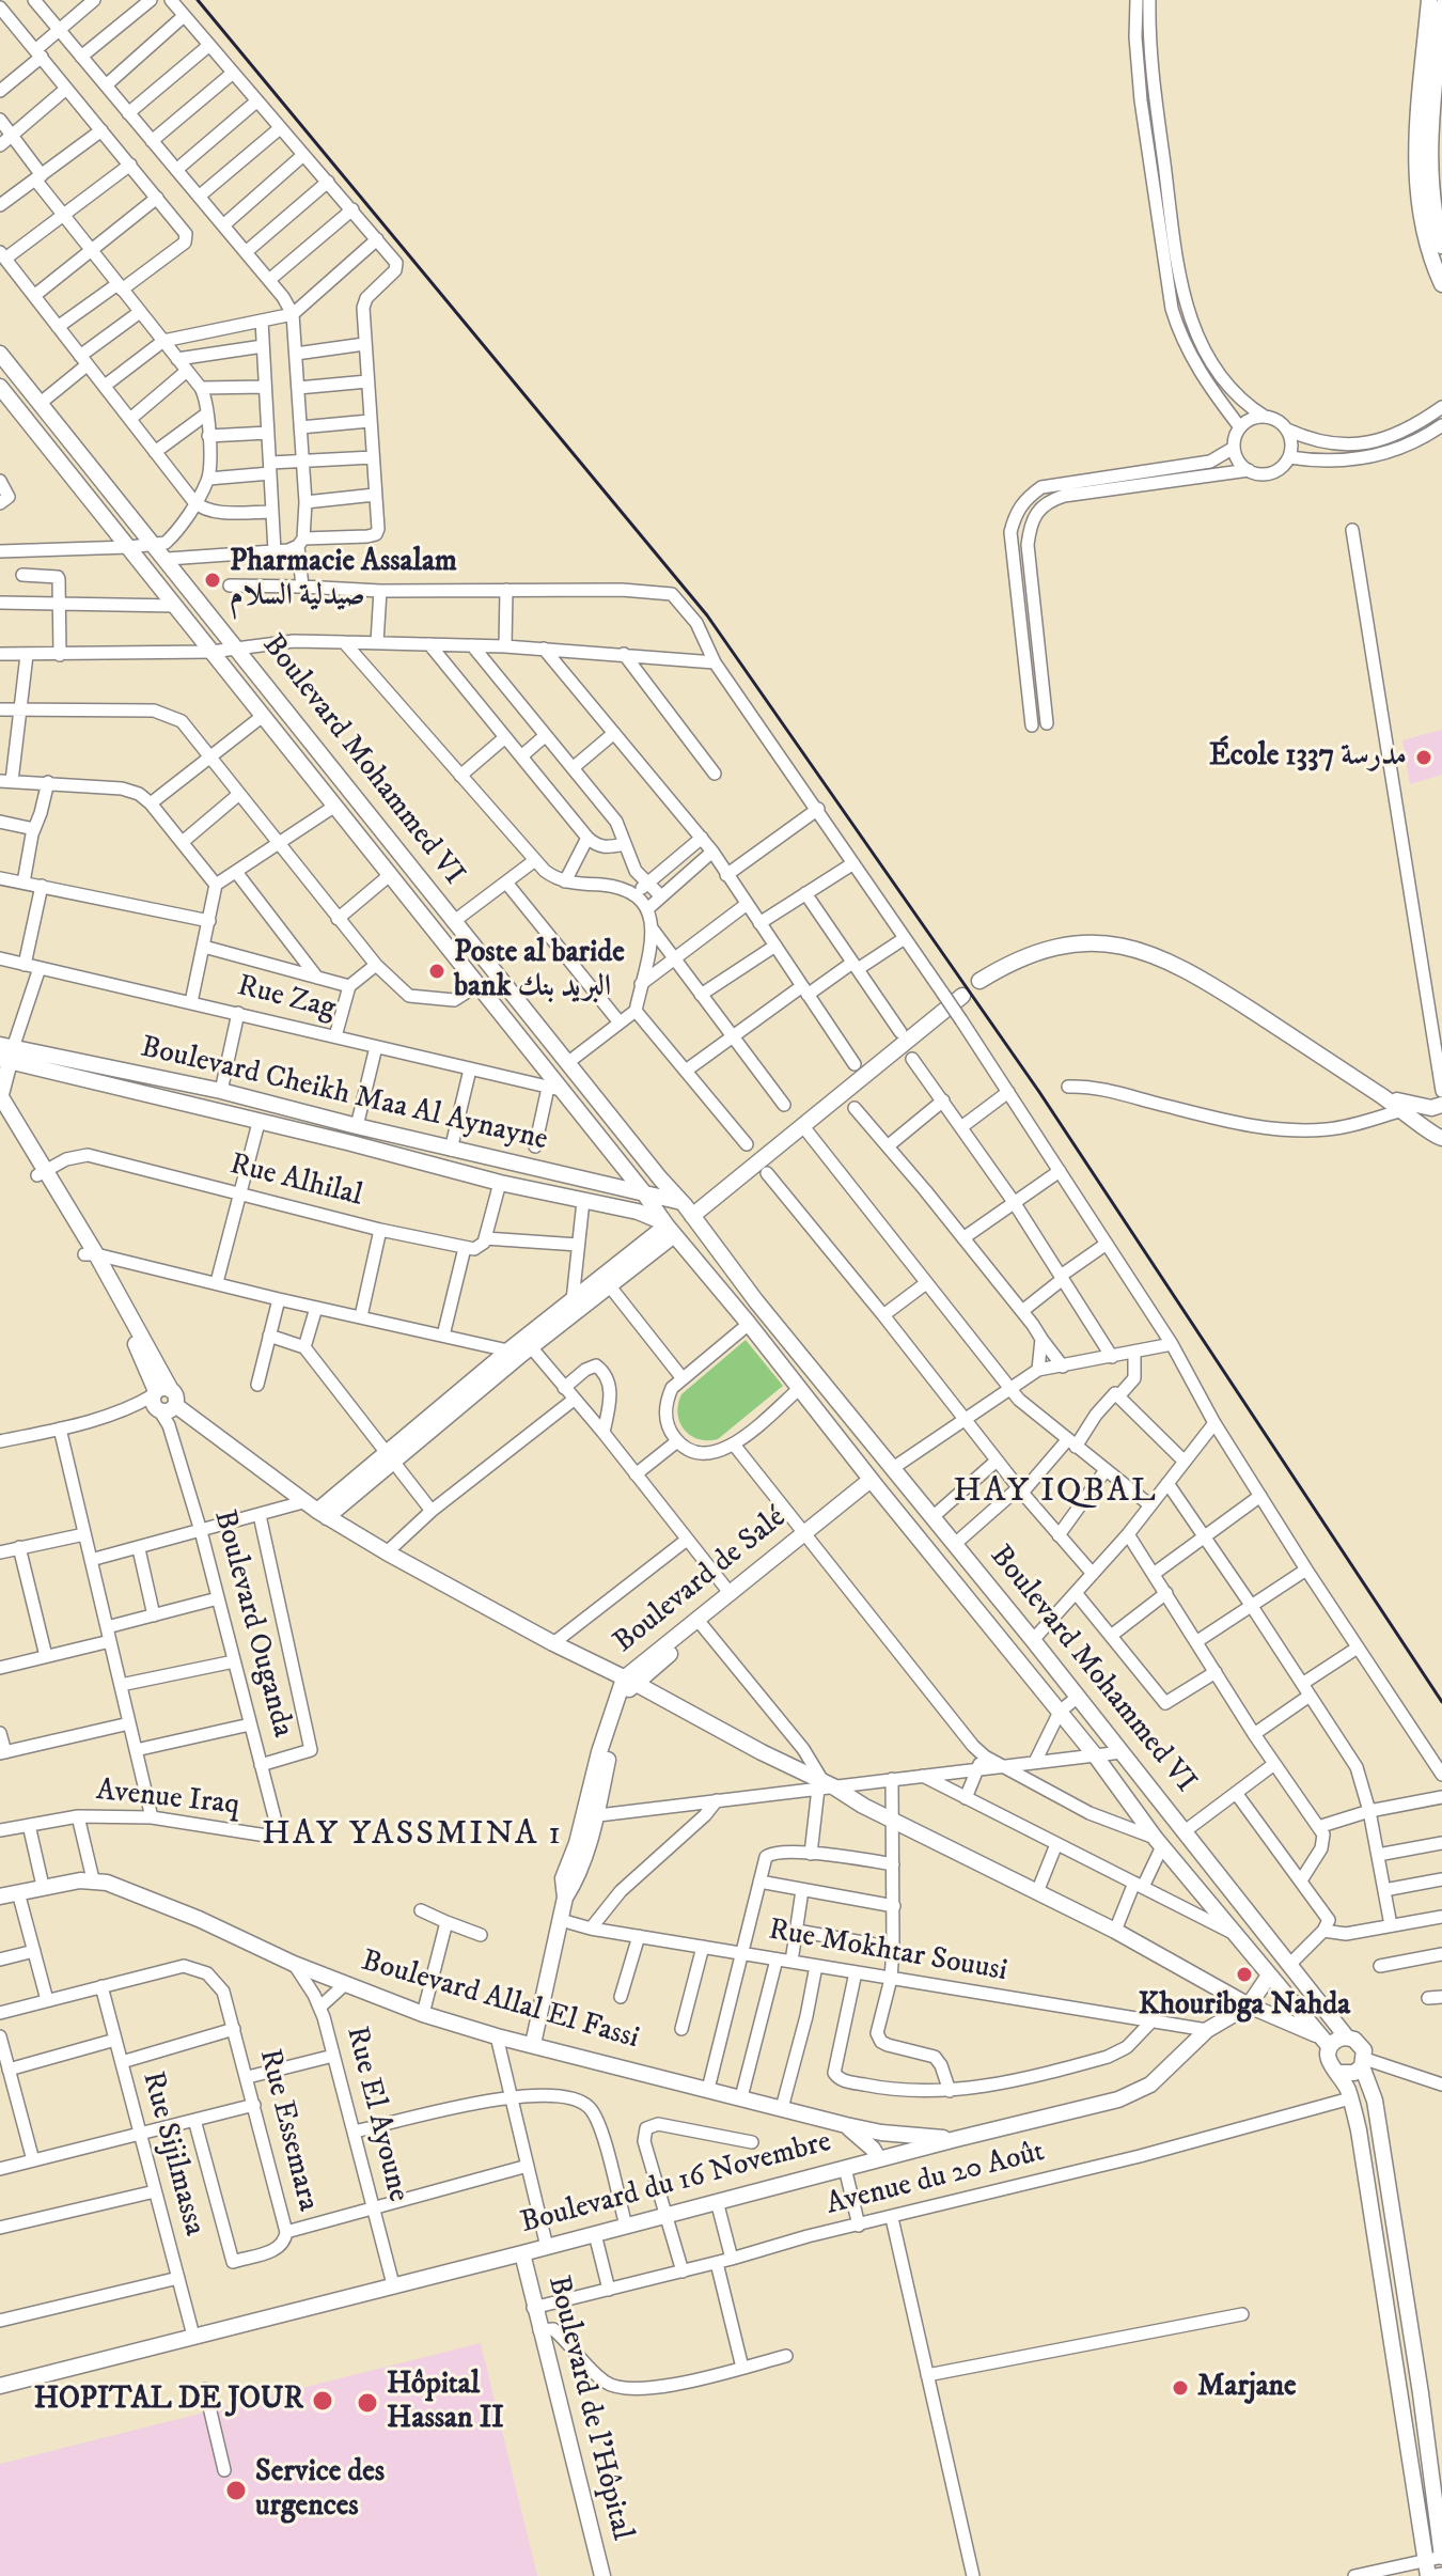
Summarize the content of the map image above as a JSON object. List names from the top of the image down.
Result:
{
  "streets": {
    "street": [
      "Boulevard Mohammed VI",
      "Rue Zag",
      "Boulevard Cheikh Maa Al Aynayne",
      "Rue Alhilal",
      "Boulevard de Salé",
      "Boulevard Ouganda",
      "Avenue Iraq",
      "Rue Mokhtar Souusi",
      "Boulevard Allal El Fassi",
      "Rue El Ayoune",
      "Rue Essemara",
      "Rue Sijilmassa",
      "Avenue du 20 Août",
      "Boulevard du 16 Novembre",
      "Boulevard de l'Hôpital"
    ]
  },
  "crossings": [
    ["Boulevard Mohammed VI", "Rue Zag"],
    ["Boulevard Mohammed VI", "Boulevard Cheikh Maa Al Aynayne"],
    ["Boulevard Mohammed VI", "Boulevard de Salé"],
    ["Rue Zag", "Boulevard Ouganda"],
    ["Boulevard Cheikh Maa Al Aynayne", "Boulevard Ouganda"],
    ["Rue Alhilal", "Boulevard Ouganda"],
    ["Boulevard de Salé", "Rue Mokhtar Souusi"],
    ["Boulevard de Salé", "Boulevard Allal El Fassi"],
    ["Boulevard Ouganda", "Avenue Iraq"],
    ["Rue Mokhtar Souusi", "Boulevard du 16 Novembre"],
    ["Boulevard Allal El Fassi", "Rue El Ayoune"],
    ["Boulevard Allal El Fassi", "Boulevard du 16 Novembre"],
    ["Rue El Ayoune", "Boulevard du 16 Novembre"],
    ["Rue Essemara", "Rue Sijilmassa"],
    ["Rue Sijilmassa", "Boulevard du 16 Novembre"],
    ["Avenue du 20 Août", "Boulevard de l'Hôpital"],
    ["Boulevard du 16 Novembre", "Boulevard de l'Hôpital"]
  ],
  "districts": ["HAY IQBAL", "HAY YASSMINA 1"],
  "places": [
    "Pharmacie Assalam صيدلية السلام",
    "École مدرسة 1337",
    "Poste al baride bank البريد بنك",
    "Khouribga Nahda",
    "Marjane",
    "HOPITAL DE JOUR",
    "Hôpital Hassan II",
    "Service des urgences"
  ]
}
